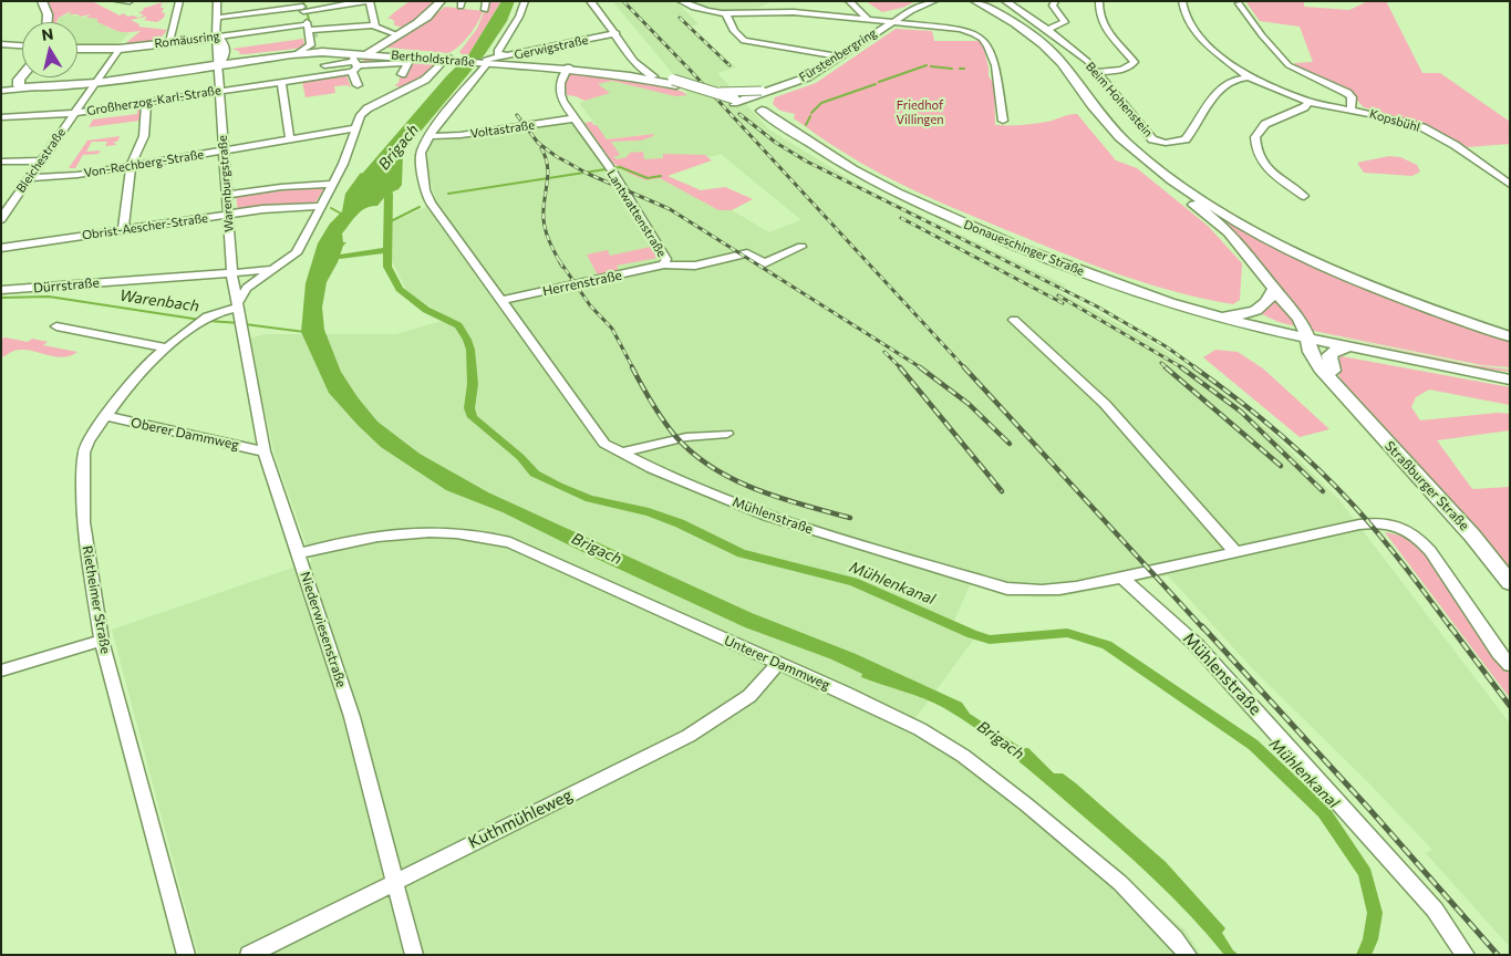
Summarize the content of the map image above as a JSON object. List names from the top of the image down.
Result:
{
  "streets": {
    "main road": [
      "Romäusring",
      "Bertholdstraße",
      "Donaueschinger Straße",
      "Straßburger Straße"
    ],
    "street": [
      "Gerwigstraße",
      "Fürstenbergring",
      "Beim Hohenstein",
      "Großherzog-Karl-Straße",
      "Kopsbühl",
      "Voltastraße",
      "Bleichestraße",
      "Von-Rechberg-Straße",
      "Warenburgstraße",
      "Lantwattenstraße",
      "Obrist-Aescher-Straße",
      "Herrenstraße",
      "Dürrstraße",
      "Oberer Dammweg",
      "Mühlenstraße",
      "Rietheimer Straße",
      "Niederwiesenstraße",
      "Unterer Dammweg",
      "Kuthmühleweg"
    ]
  },
  "crossings": [
    ["Romäusring", "Bleichestraße"],
    ["Romäusring", "Warenburgstraße"],
    ["Gerwigstraße", "Bertholdstraße"],
    ["Gerwigstraße", "Mühlenstraße"],
    ["Bertholdstraße", "Großherzog-Karl-Straße"],
    ["Bertholdstraße", "Bleichestraße"],
    ["Bertholdstraße", "Warenburgstraße"],
    ["Bertholdstraße", "Lantwattenstraße"],
    ["Bertholdstraße", "Mühlenstraße"],
    ["Beim Hohenstein", "Kopsbühl"],
    ["Großherzog-Karl-Straße", "Bleichestraße"],
    ["Großherzog-Karl-Straße", "Warenburgstraße"],
    ["Voltastraße", "Lantwattenstraße"],
    ["Voltastraße", "Mühlenstraße"],
    ["Bleichestraße", "Von-Rechberg-Straße"],
    ["Von-Rechberg-Straße", "Warenburgstraße"],
    ["Warenburgstraße", "Obrist-Aescher-Straße"],
    ["Warenburgstraße", "Dürrstraße"],
    ["Warenburgstraße", "Rietheimer Straße"],
    ["Warenburgstraße", "Niederwiesenstraße"],
    ["Lantwattenstraße", "Herrenstraße"],
    ["Donaueschinger Straße", "Straßburger Straße"],
    ["Herrenstraße", "Mühlenstraße"],
    ["Oberer Dammweg", "Rietheimer Straße"],
    ["Oberer Dammweg", "Niederwiesenstraße"],
    ["Rietheimer Straße", "Niederwiesenstraße"],
    ["Niederwiesenstraße", "Unterer Dammweg"],
    ["Niederwiesenstraße", "Kuthmühleweg"],
    ["Unterer Dammweg", "Kuthmühleweg"]
  ],
  "water": ["Brigach", "Warenbach", "Mühlenkanal"],
  "parks": ["Friedhof Villingen"],
  "north": "top"
}
